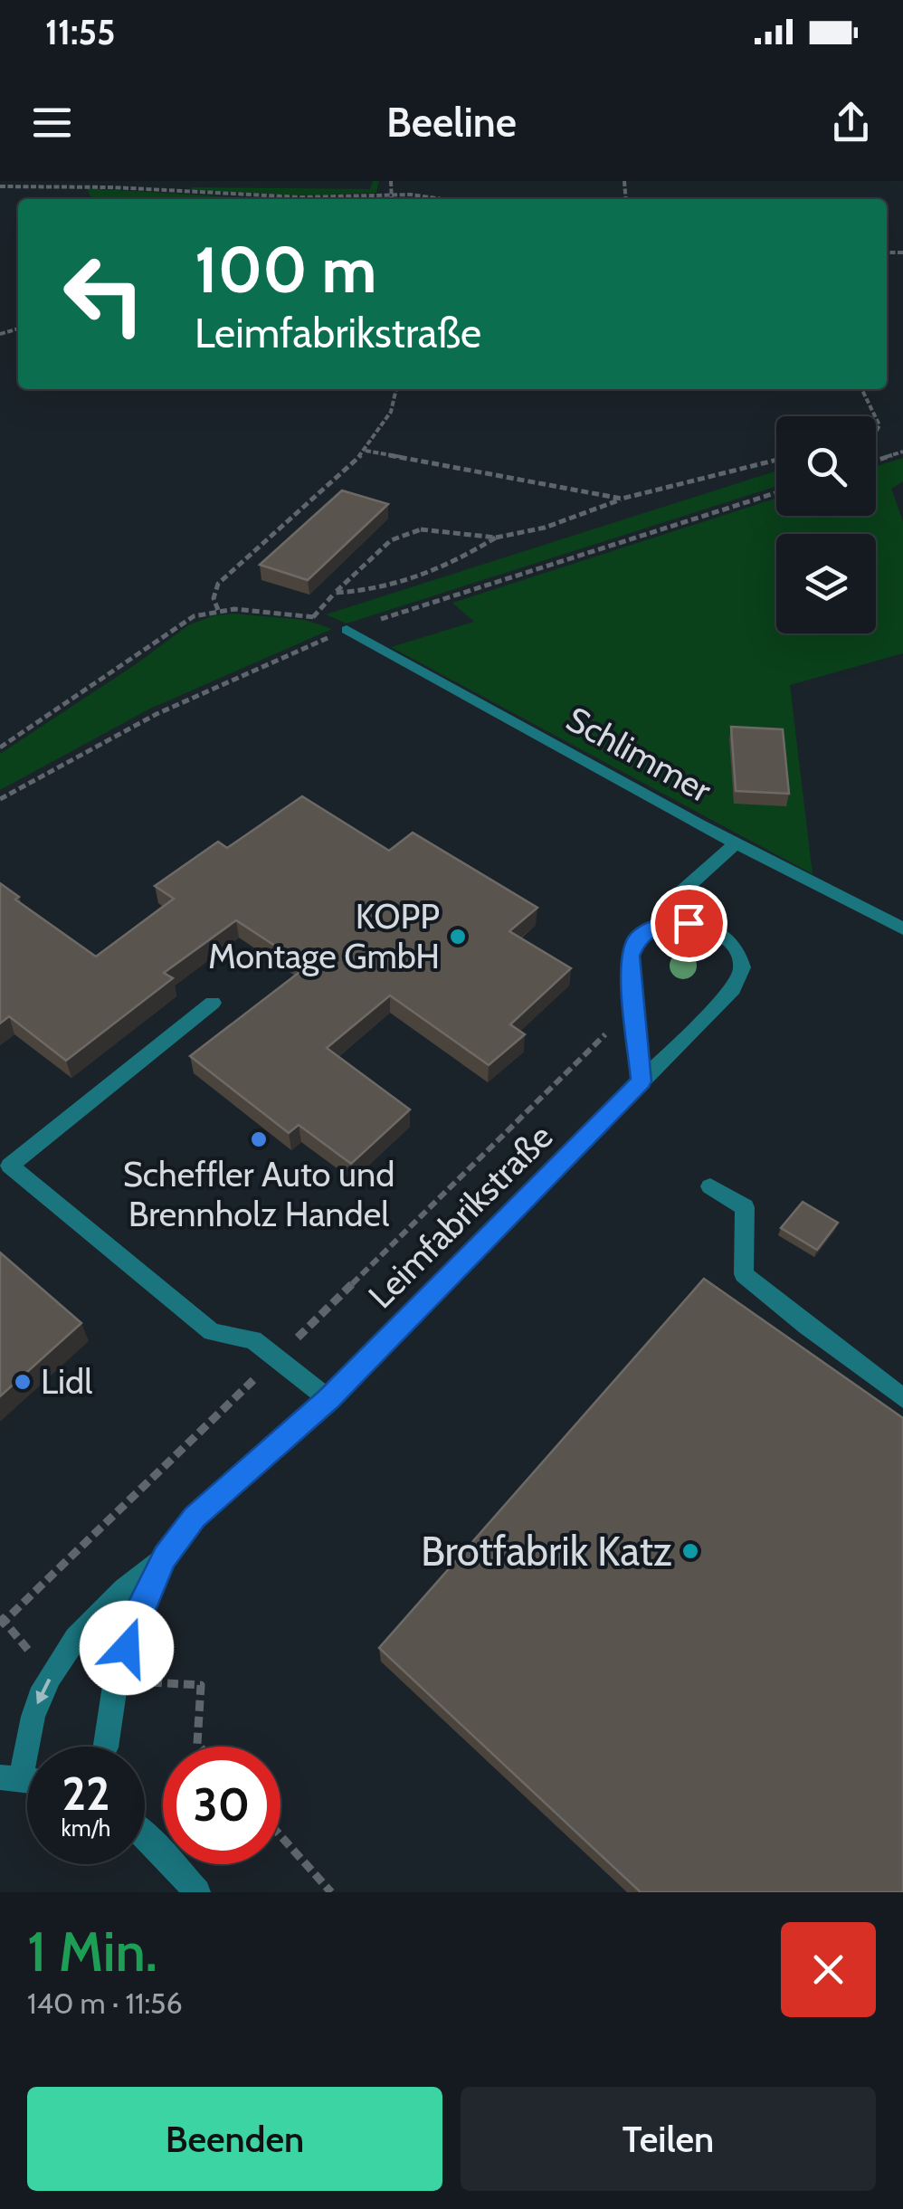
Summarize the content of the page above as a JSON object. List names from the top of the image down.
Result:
{
  "streets": {
    "street": ["Schlimmer", "Leimfabrikstraße"]
  },
  "places": [
    "KOPP Montage GmbH",
    "Scheffler Auto und Brennholz Handel",
    "Lidl",
    "Brotfabrik Katz"
  ],
  "page": {
    "status": "11:55",
    "header": "Beeline",
    "turn": ["100 m", "Leimfabrikstraße"],
    "speed": "22 km/h",
    "limit": "30",
    "heading": ["1 Min.", "140 m · 11:56"],
    "buttons": ["Beenden", "Teilen"]
  }
}
